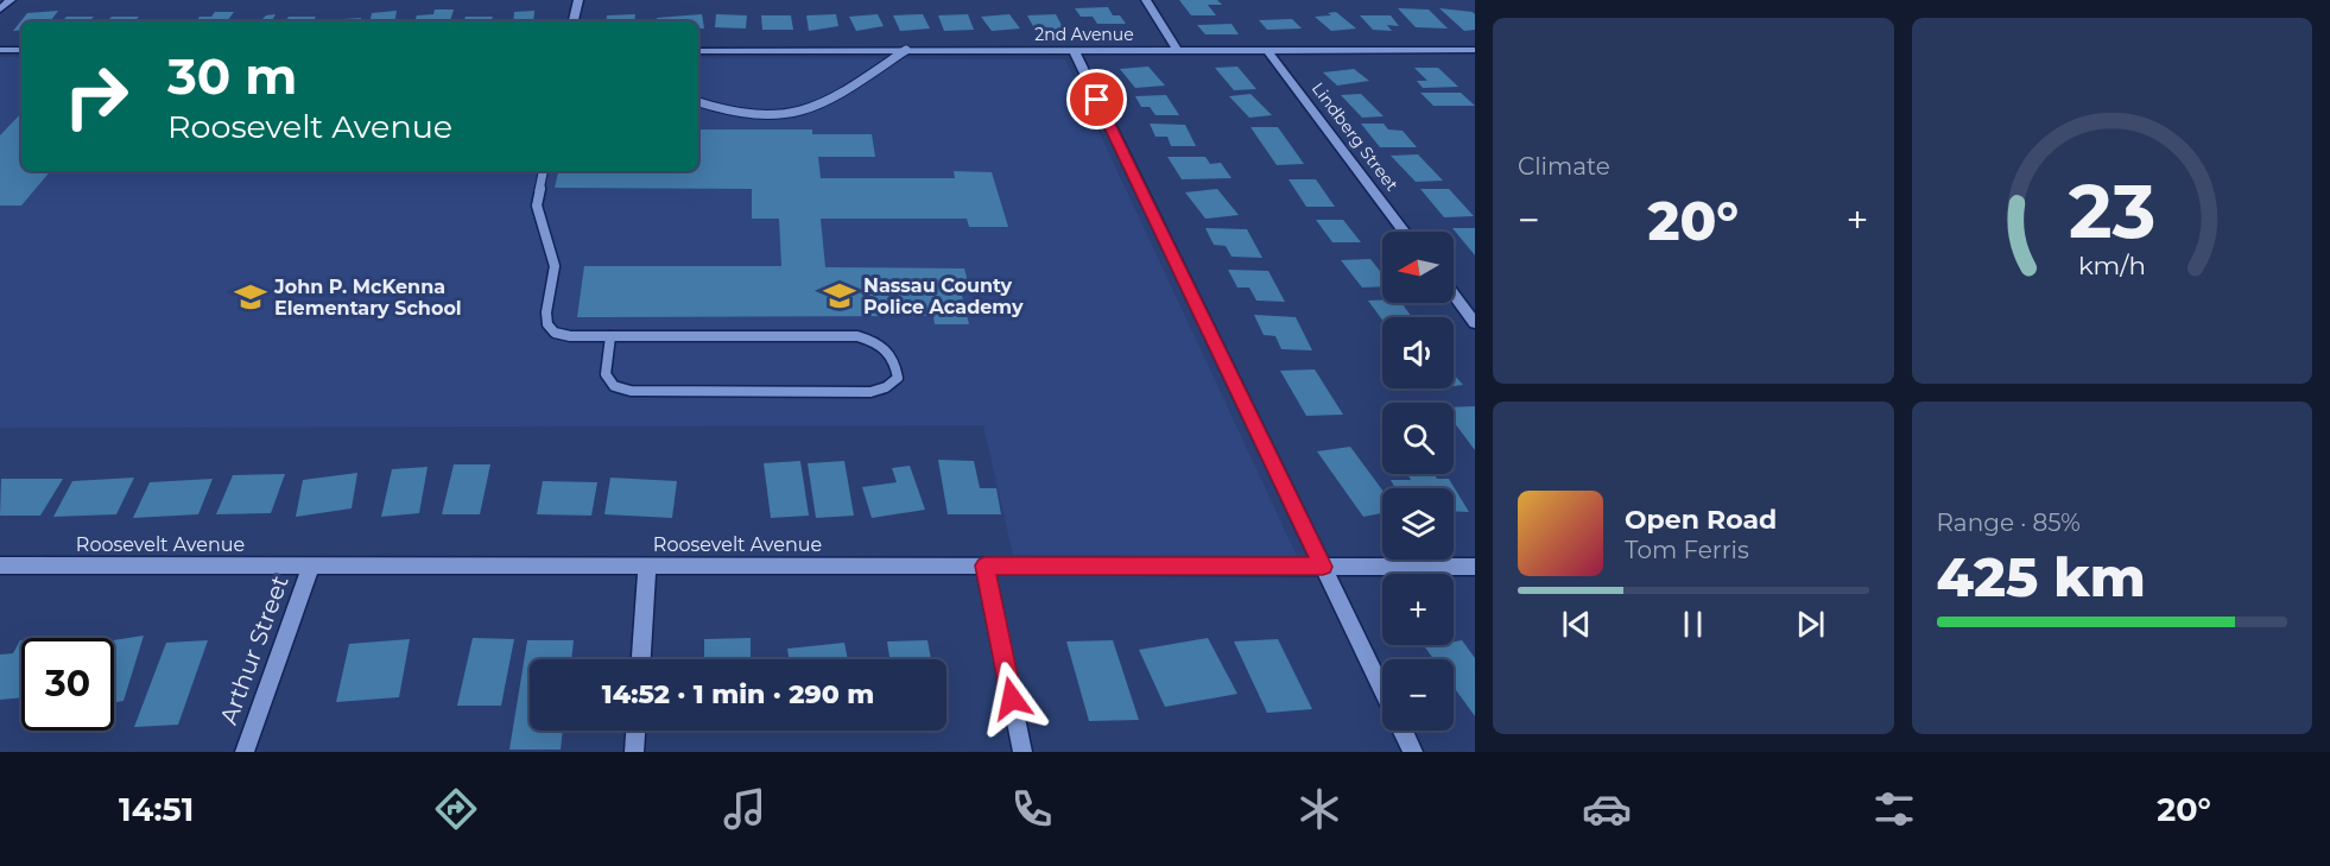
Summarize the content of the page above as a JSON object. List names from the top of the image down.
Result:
{
  "streets": {
    "street": [
      "2nd Avenue",
      "Lindberg Street",
      "Roosevelt Avenue",
      "Arthur Street"
    ]
  },
  "crossings": [
    ["2nd Avenue", "Lindberg Street"],
    ["Roosevelt Avenue", "Arthur Street"]
  ],
  "places": {
    "school or university": ["Nassau County Police Academy", "John P. McKenna Elementary School"]
  },
  "north": "left",
  "page": {
    "tile": [
      "Climate",
      ["Range · 85%", "425 km"]
    ],
    "turn": ["30 m", "Roosevelt Avenue"],
    "heat": ["−", "20°", "+"],
    "map_buttons": ["+", "−"],
    "song": ["Open Road", "Tom Ferris"],
    "limit": "30",
    "trip": "14:52 · 1 min · 290 m",
    "tabs": ["14:51", "20°"],
    "gauge": ["23", "km/h"]
  }
}
